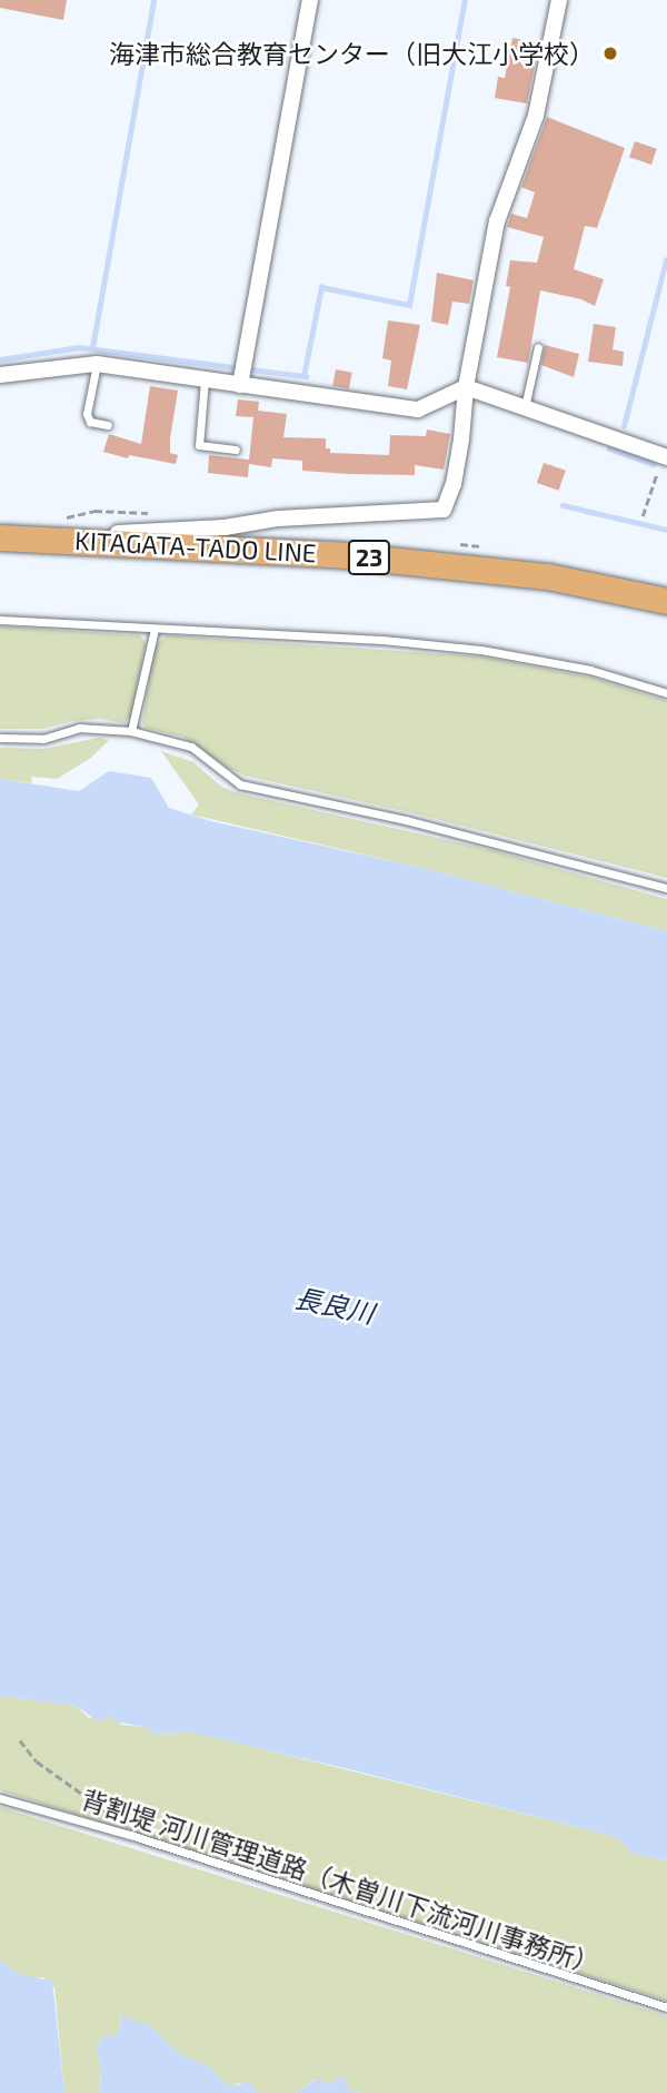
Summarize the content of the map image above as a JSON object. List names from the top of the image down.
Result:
{
  "streets": {
    "main road": ["KITAGATA-TADO LINE", "23"],
    "lane": ["背割堤 河川管理道路（木曽川下流河川事務所）"]
  },
  "water": ["長良川"],
  "places": ["海津市総合教育センター（旧大江小学校）"]
}
